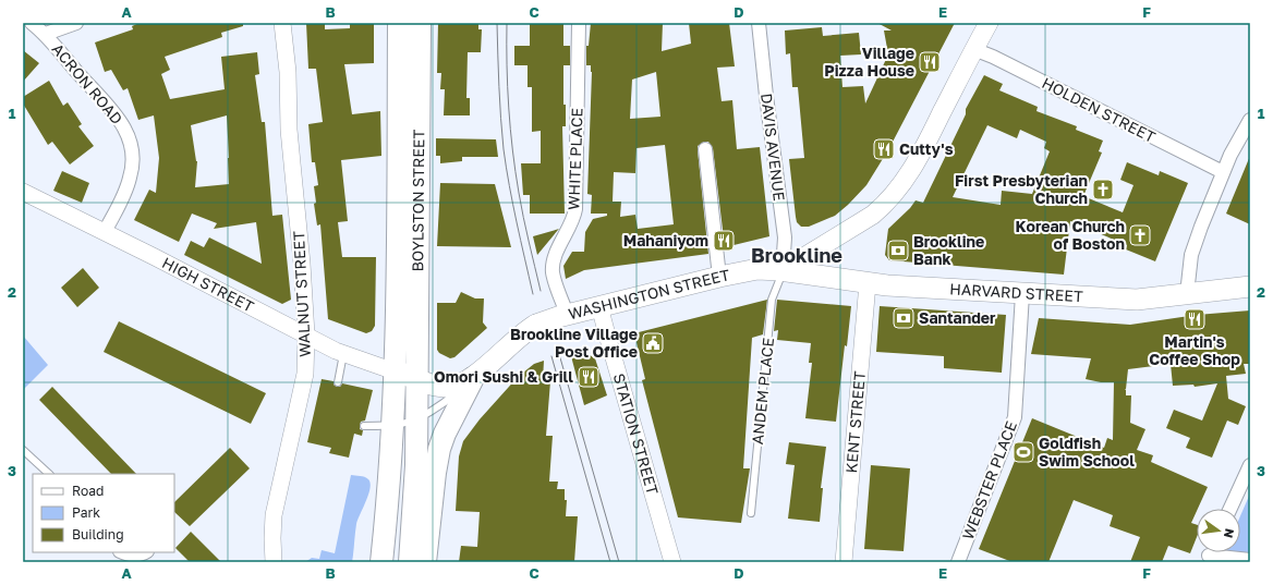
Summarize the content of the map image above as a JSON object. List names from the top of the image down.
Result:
{
  "streets": {
    "highway": ["BOYLSTON STREET"],
    "main road": ["HARVARD STREET", "WASHINGTON STREET"],
    "street": [
      "ACRON ROAD",
      "HOLDEN STREET",
      "DAVIS AVENUE",
      "WHITE PLACE",
      "HIGH STREET",
      "WALNUT STREET",
      "KENT STREET",
      "STATION STREET",
      "WEBSTER PLACE"
    ],
    "lane": ["ANDEM PLACE"]
  },
  "crossings": [
    ["ACRON ROAD", "HIGH STREET"],
    ["DAVIS AVENUE", "HARVARD STREET"],
    ["DAVIS AVENUE", "WASHINGTON STREET"],
    ["DAVIS AVENUE", "ANDEM PLACE"],
    ["WHITE PLACE", "WASHINGTON STREET"],
    ["BOYLSTON STREET", "HIGH STREET"],
    ["BOYLSTON STREET", "WASHINGTON STREET"],
    ["HIGH STREET", "WALNUT STREET"],
    ["HIGH STREET", "WASHINGTON STREET"],
    ["HARVARD STREET", "WASHINGTON STREET"],
    ["HARVARD STREET", "ANDEM PLACE"],
    ["HARVARD STREET", "KENT STREET"],
    ["HARVARD STREET", "WEBSTER PLACE"],
    ["WASHINGTON STREET", "ANDEM PLACE"],
    ["WASHINGTON STREET", "STATION STREET"]
  ],
  "districts": ["Brookline"],
  "places": {
    "restaurant": [
      "Village Pizza House",
      "Cutty's",
      "Mahaniyom",
      "Martin's Coffee Shop",
      "Omori Sushi & Grill"
    ],
    "church": ["First Presbyterian Church", "Korean Church of Boston"],
    "bank": ["Brookline Bank", "Santander"],
    "public building": ["Brookline Village Post Office"],
    "sports": ["Goldfish Swim School"]
  },
  "legend": ["Road", "Park", "Building"],
  "north": "right",
  "grid": {
    "columns": [
      "A",
      "B",
      "C",
      "D",
      "E",
      "F"
    ],
    "rows": ["1", "2", "3"]
  }
}
